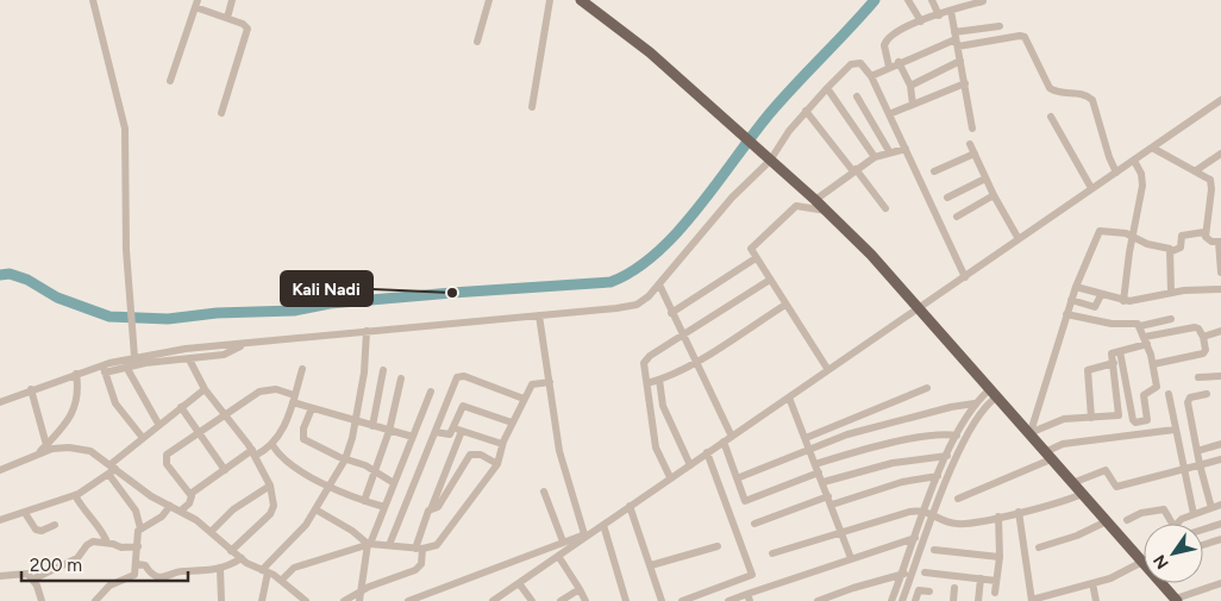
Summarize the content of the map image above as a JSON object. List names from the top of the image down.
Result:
{
  "places": ["Kali Nadi"],
  "scale_bar": "200 m",
  "north": "bottom left"
}
